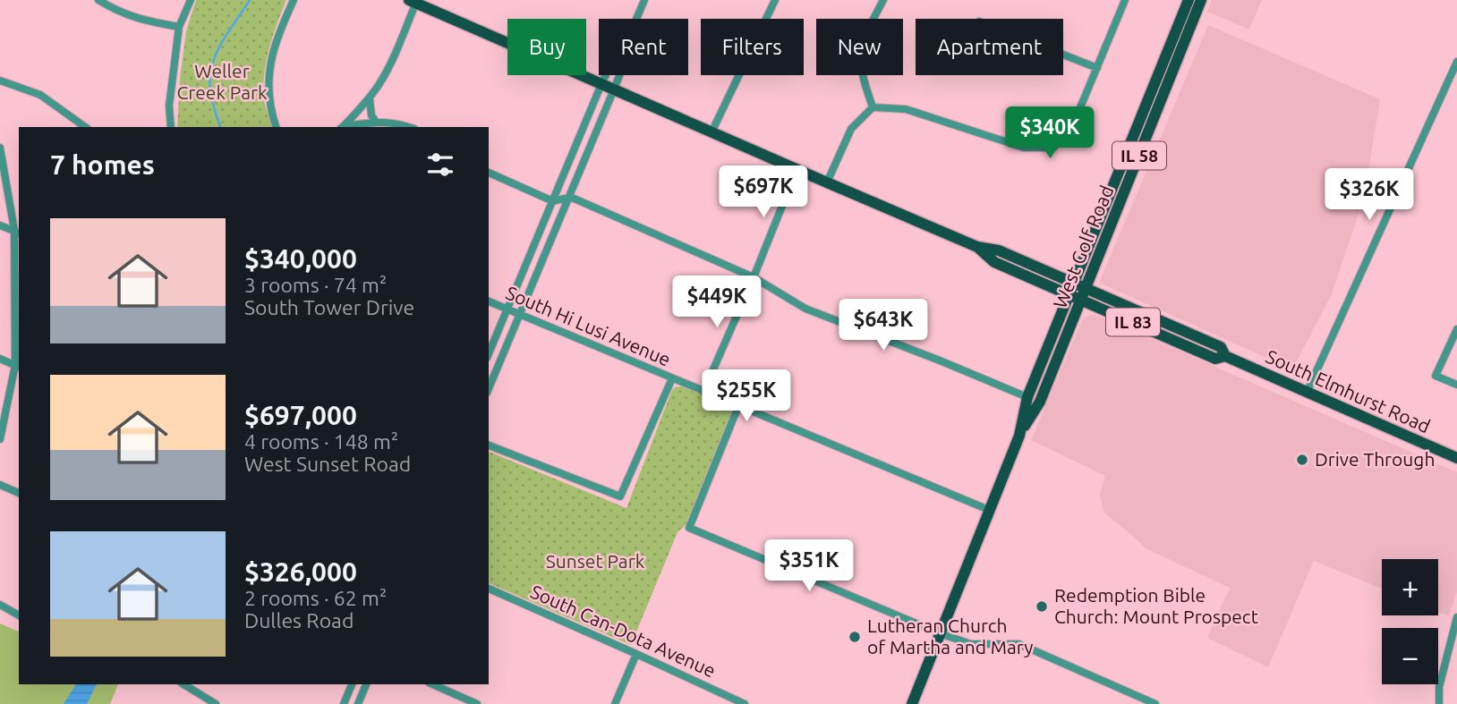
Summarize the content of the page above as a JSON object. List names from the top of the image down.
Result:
{
  "streets": {
    "main road": [
      "IL 58",
      "West Golf Road",
      "IL 83",
      "South Elmhurst Road"
    ],
    "street": ["South Hi Lusi Avenue", "South Can-Dota Avenue"]
  },
  "crossings": [
    ["West Golf Road", "South Hi Lusi Avenue"],
    ["West Golf Road", "South Elmhurst Road"]
  ],
  "parks": ["Weller Creek Park", "Sunset Park"],
  "places": ["Drive Through", "Redemption Bible Church: Mount Prospect", "Lutheran Church of Martha and Mary"],
  "page": {
    "chip": [
      "Buy",
      "Rent",
      "Filters",
      "New",
      "Apartment"
    ],
    "price": [
      "$340K",
      "$697K",
      "$326K",
      "$449K",
      "$643K",
      "$255K",
      "$351K"
    ],
    "heading": "7 homes",
    "list": [
      {
        "name": "$340,000",
        "note": "3 rooms · 74 m² · South Tower Drive"
      },
      {
        "name": "$697,000",
        "note": "4 rooms · 148 m² · West Sunset Road"
      },
      {
        "name": "$326,000",
        "note": "2 rooms · 62 m² · Dulles Road"
      }
    ],
    "map_buttons": ["+", "−"]
  }
}
